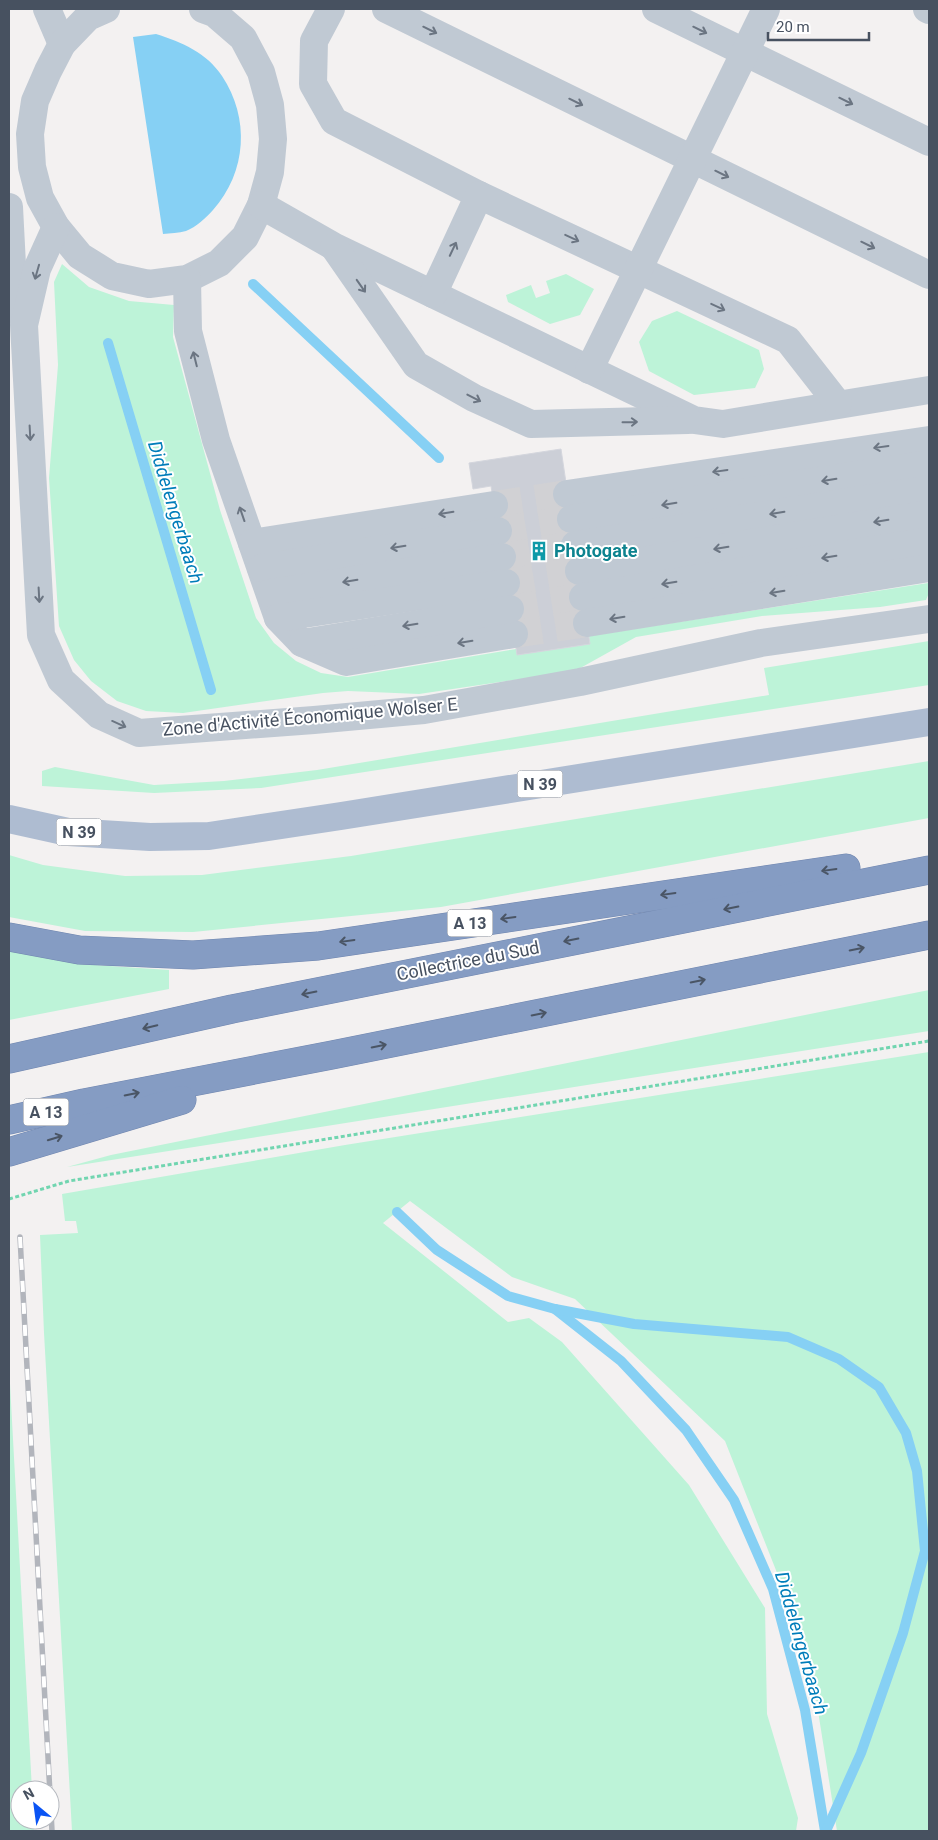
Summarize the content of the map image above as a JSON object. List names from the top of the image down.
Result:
{
  "streets": {
    "highway": ["A 13", "Collectrice du Sud"],
    "main road": ["N 39"],
    "lane": ["Zone d'Activité Économique Wolser E"]
  },
  "water": ["Diddelengerbaach"],
  "places": {
    "building": ["Photogate"]
  },
  "scale_bar": "20 m",
  "north": "top left"
}
